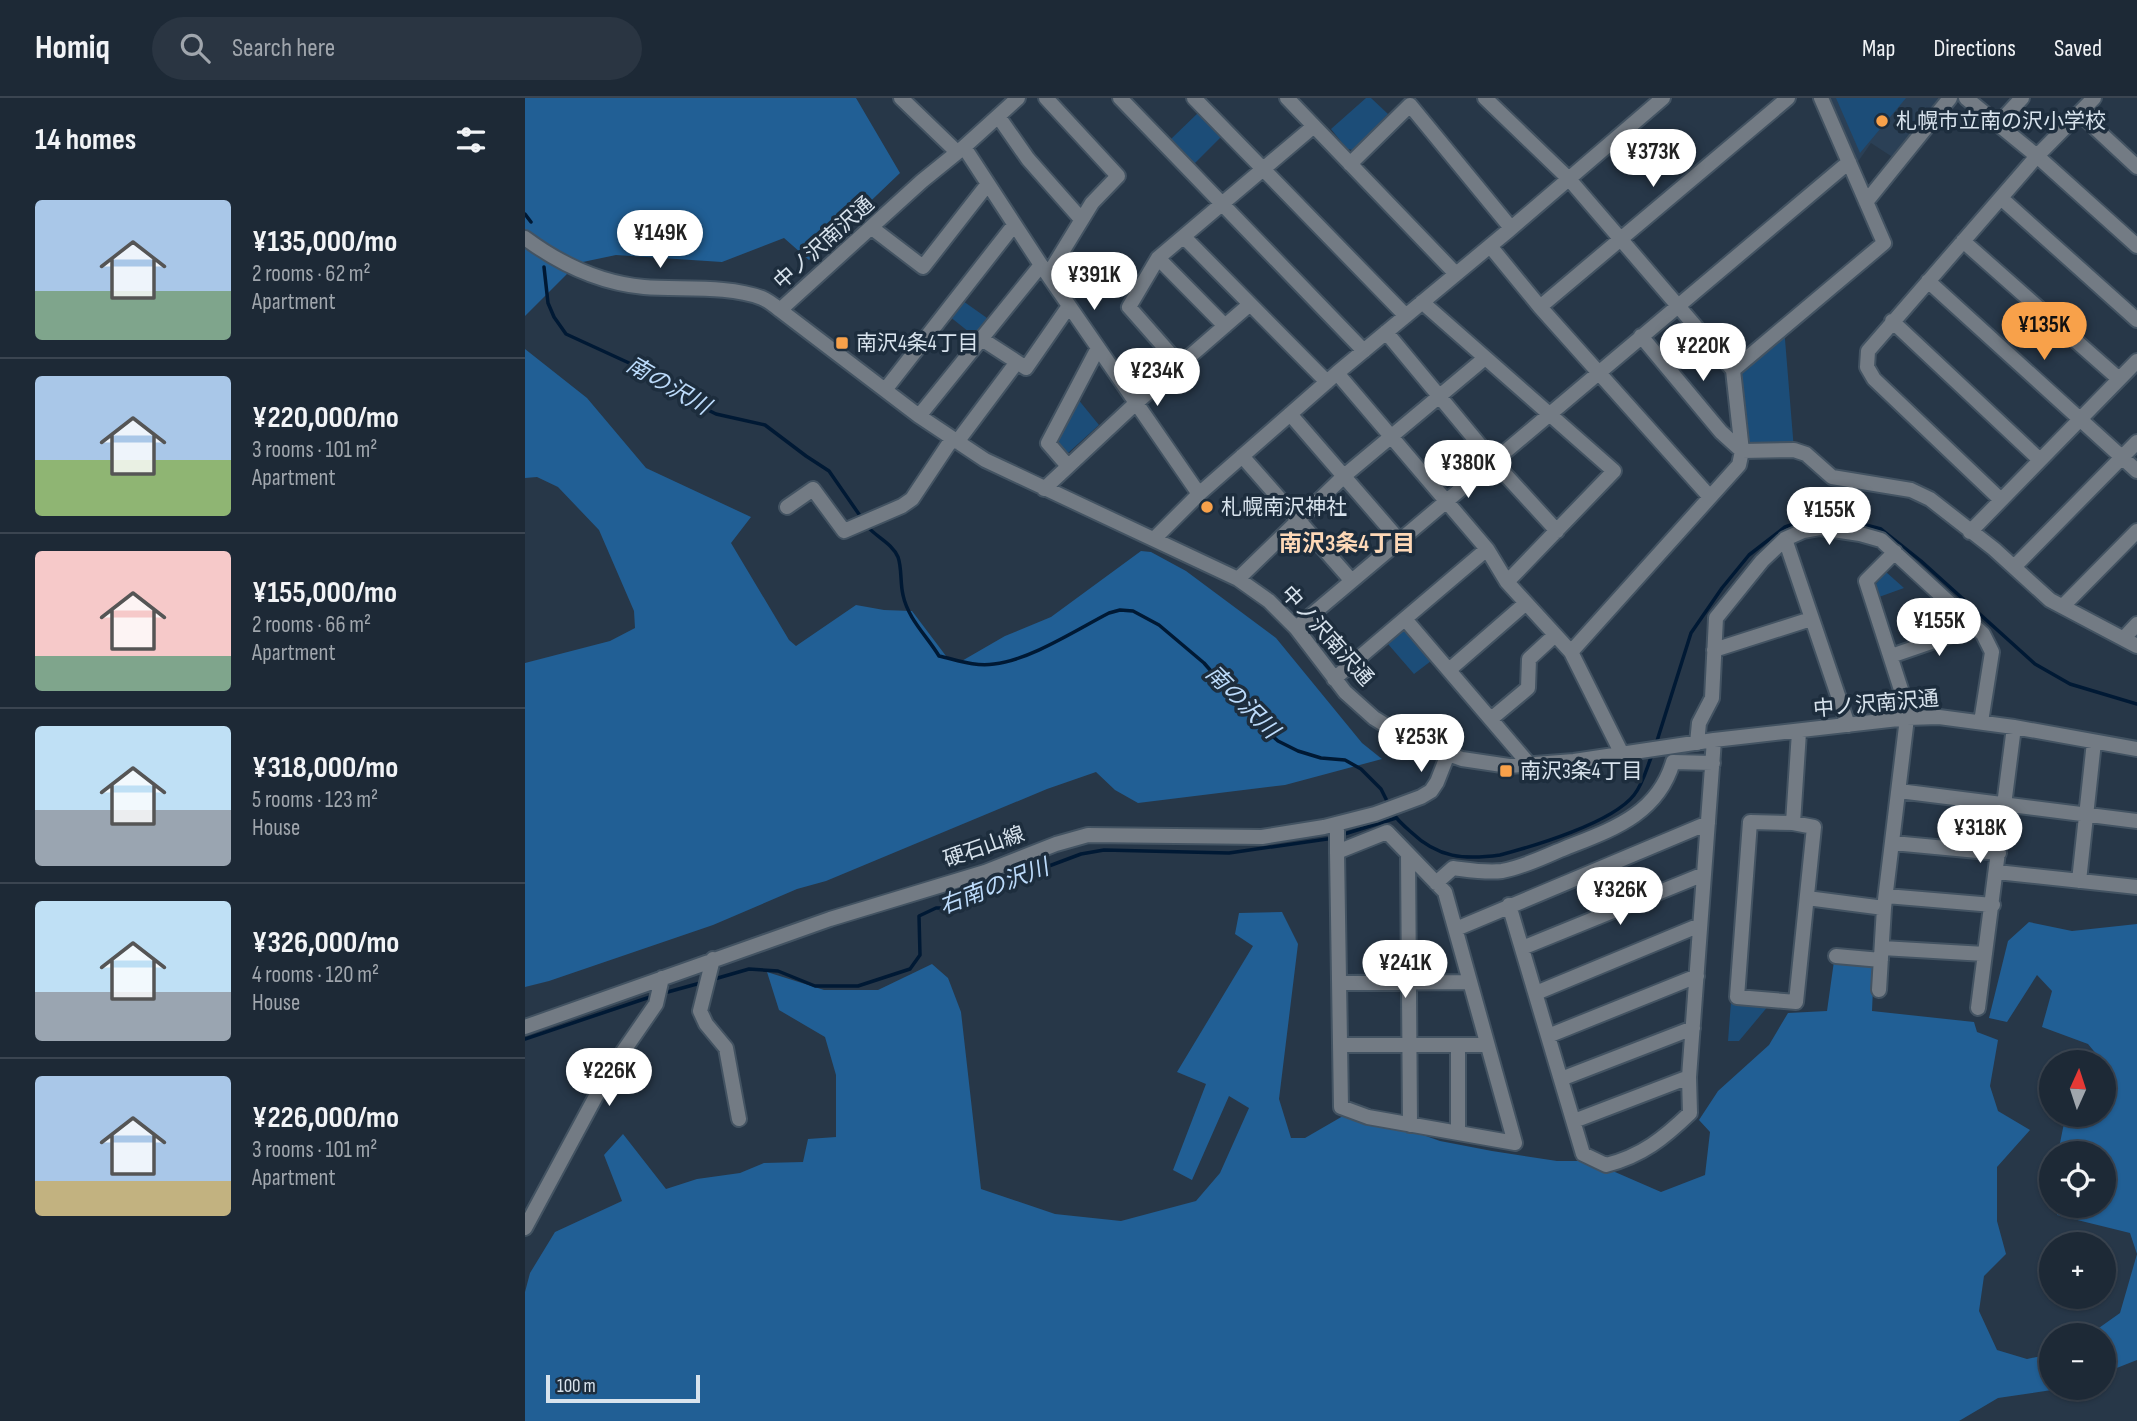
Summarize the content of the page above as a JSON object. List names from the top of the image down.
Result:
{
  "streets": {
    "street": ["中ノ沢南沢通", "硬石山線"]
  },
  "crossings": [
    ["中ノ沢南沢通", "硬石山線"]
  ],
  "districts": ["南沢3条4丁目"],
  "water": ["南の沢川", "右南の沢川"],
  "places": {
    "other": ["札幌市立南の沢小学校", "札幌南沢神社"],
    "transit": ["南沢4条4丁目", "南沢3条4丁目"]
  },
  "scale_bar": "100 m",
  "north": "top",
  "page": {
    "header": "Homiq",
    "search": "Search here",
    "nav": ["Map", "Directions", "Saved"],
    "heading": "14 homes",
    "price": [
      "¥373K",
      "¥149K",
      "¥391K",
      "¥135K",
      "¥220K",
      "¥234K",
      "¥380K",
      "¥155K",
      "¥155K",
      "¥253K",
      "¥318K",
      "¥326K",
      "¥241K",
      "¥226K"
    ],
    "list": [
      {
        "name": "¥135,000/mo",
        "note": "2 rooms · 62 m² · Apartment"
      },
      {
        "name": "¥220,000/mo",
        "note": "3 rooms · 101 m² · Apartment"
      },
      {
        "name": "¥155,000/mo",
        "note": "2 rooms · 66 m² · Apartment"
      },
      {
        "name": "¥318,000/mo",
        "note": "5 rooms · 123 m² · House"
      },
      {
        "name": "¥326,000/mo",
        "note": "4 rooms · 120 m² · House"
      },
      {
        "name": "¥226,000/mo",
        "note": "3 rooms · 101 m² · Apartment"
      }
    ],
    "map_buttons": ["+", "−"],
    "scale": "100 m"
  }
}
